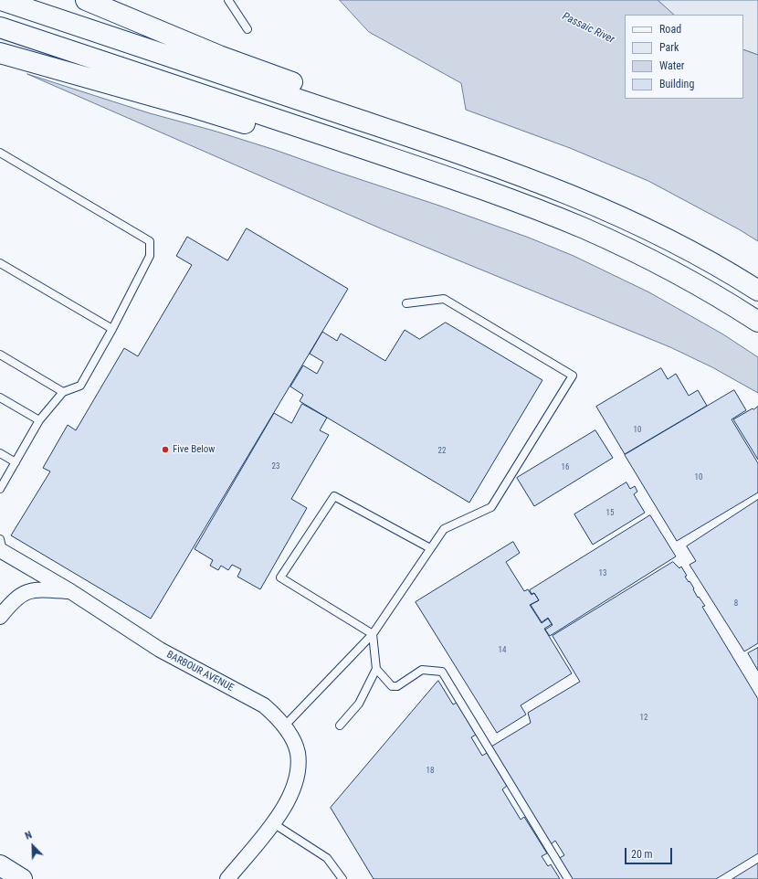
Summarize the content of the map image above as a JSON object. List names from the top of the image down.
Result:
{
  "streets": {
    "street": ["BARBOUR AVENUE"]
  },
  "water": ["Passaic River"],
  "places": ["Five Below"],
  "house_numbers": [
    "10",
    "22",
    "23",
    "16",
    "10",
    "15",
    "13",
    "8",
    "14",
    "12",
    "18"
  ],
  "legend": [
    "Road",
    "Park",
    "Water",
    "Building"
  ],
  "scale_bar": "20 m",
  "north": "top left"
}
